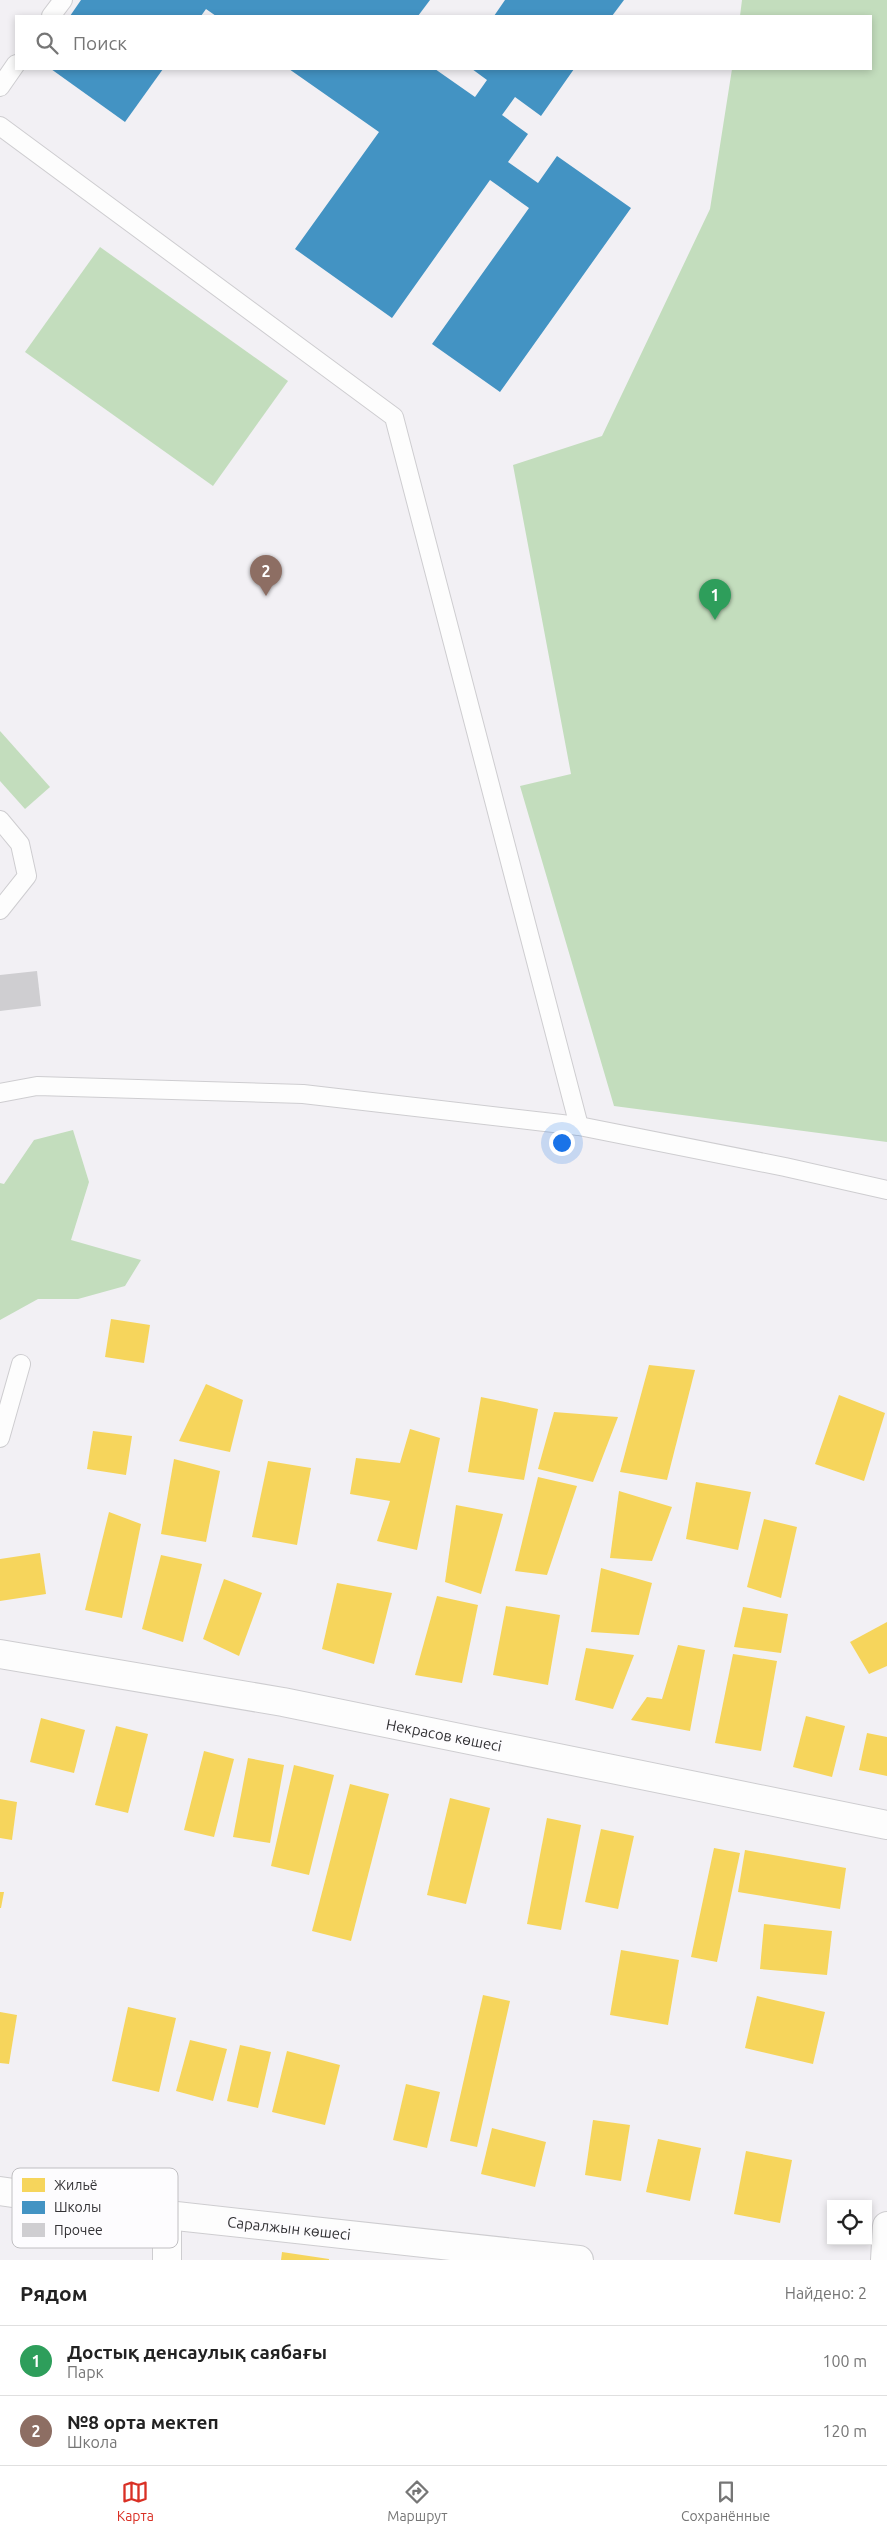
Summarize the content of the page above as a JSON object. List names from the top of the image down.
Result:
{
  "streets": {
    "main road": ["Некрасов көшесі", "Саралжын көшесі"]
  },
  "legend": ["Жильё", "Школы", "Прочее"],
  "page": {
    "search": "Поиск",
    "pins": ["2", "1"],
    "heading": ["Рядом", "Найдено: 2"],
    "list": [
      {
        "mark": "1",
        "name": "Достық денсаулық саябағы",
        "note": "Парк",
        "value": "100 m"
      },
      {
        "mark": "2",
        "name": "№8 орта мектеп",
        "note": "Школа",
        "value": "120 m"
      }
    ],
    "nav": ["Карта", "Маршрут", "Сохранённые"]
  }
}
